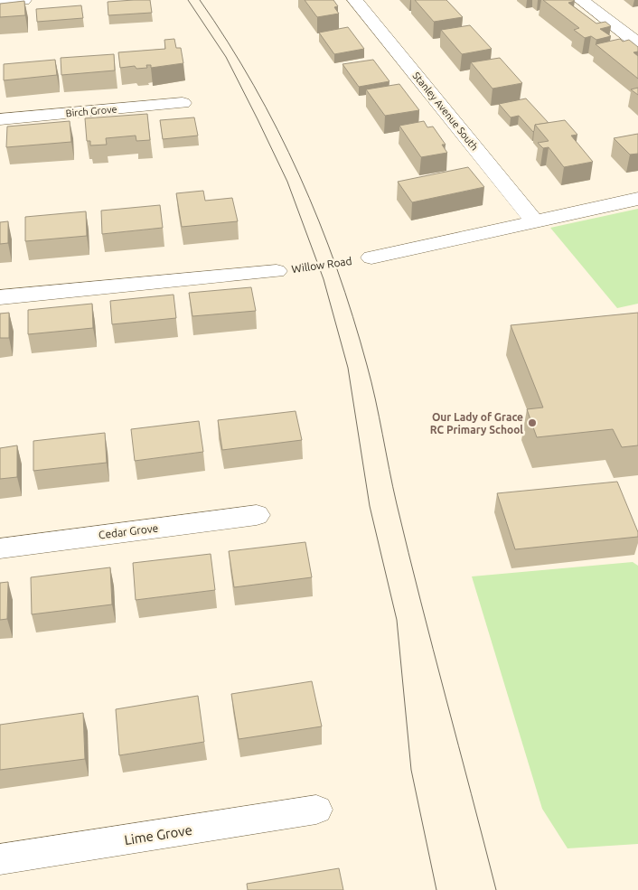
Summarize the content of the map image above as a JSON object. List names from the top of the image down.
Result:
{
  "streets": {
    "street": [
      "Birch Grove",
      "Stanley Avenue South",
      "Willow Road",
      "Cedar Grove",
      "Lime Grove"
    ]
  },
  "places": ["Our Lady of Grace RC Primary School"]
}
